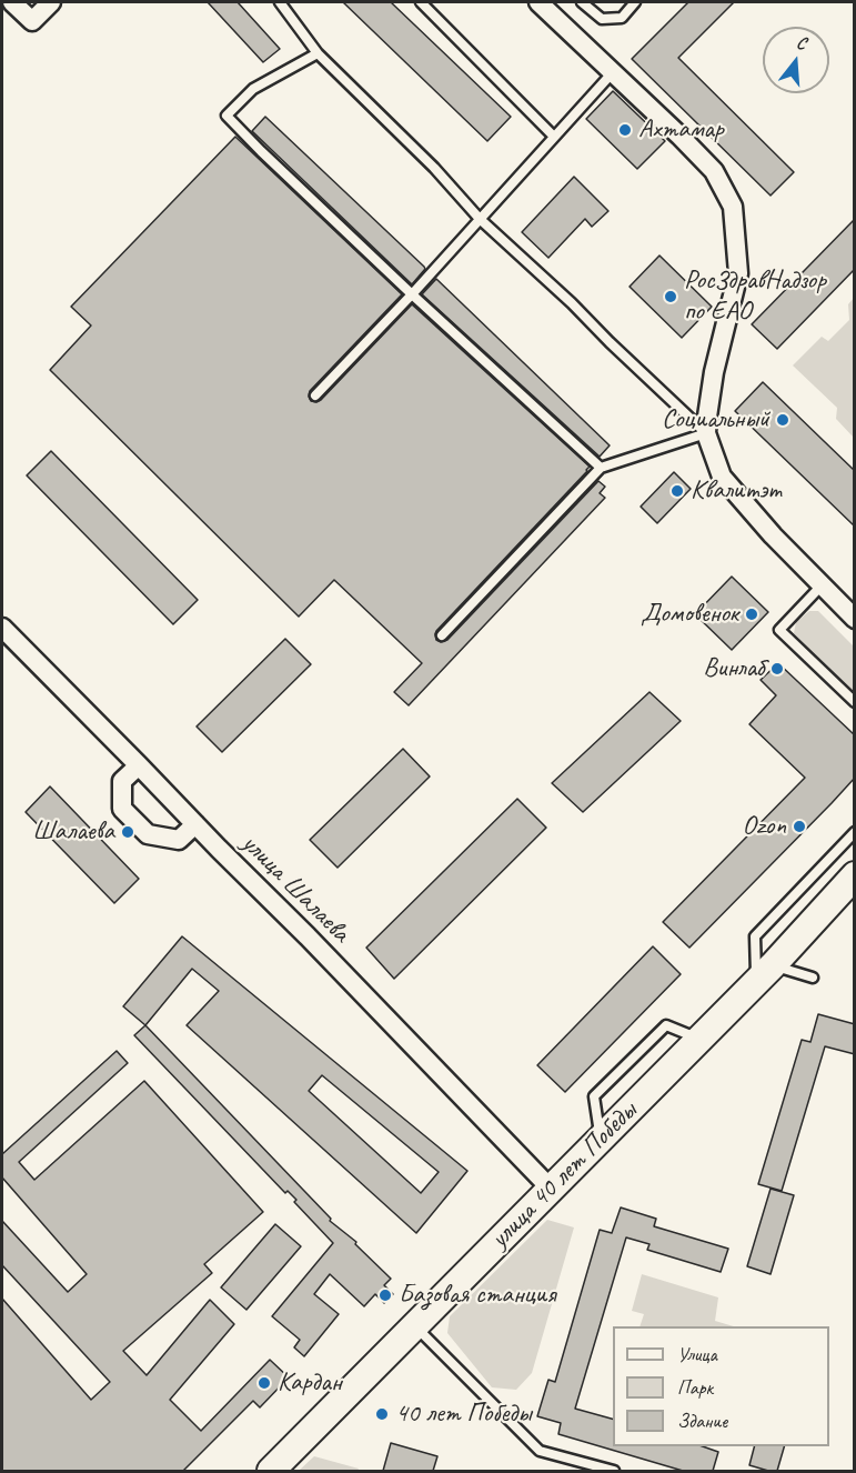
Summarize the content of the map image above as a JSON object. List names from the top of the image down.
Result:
{
  "streets": {
    "main road": ["улица 40 лет Победы"],
    "street": ["улица Шалаева"]
  },
  "crossings": [
    ["улица Шалаева", "улица 40 лет Победы"]
  ],
  "places": [
    "Ахтамар",
    "РосЗдравНадзор по ЕАО",
    "Социальный",
    "Квалитэт",
    "Домовенок",
    "Винлаб",
    "Ozon",
    "Шалаева",
    "Базовая станция",
    "Кардан",
    "40 лет Победы"
  ],
  "legend": ["Улица", "Парк", "Здание"],
  "north": "top"
}
